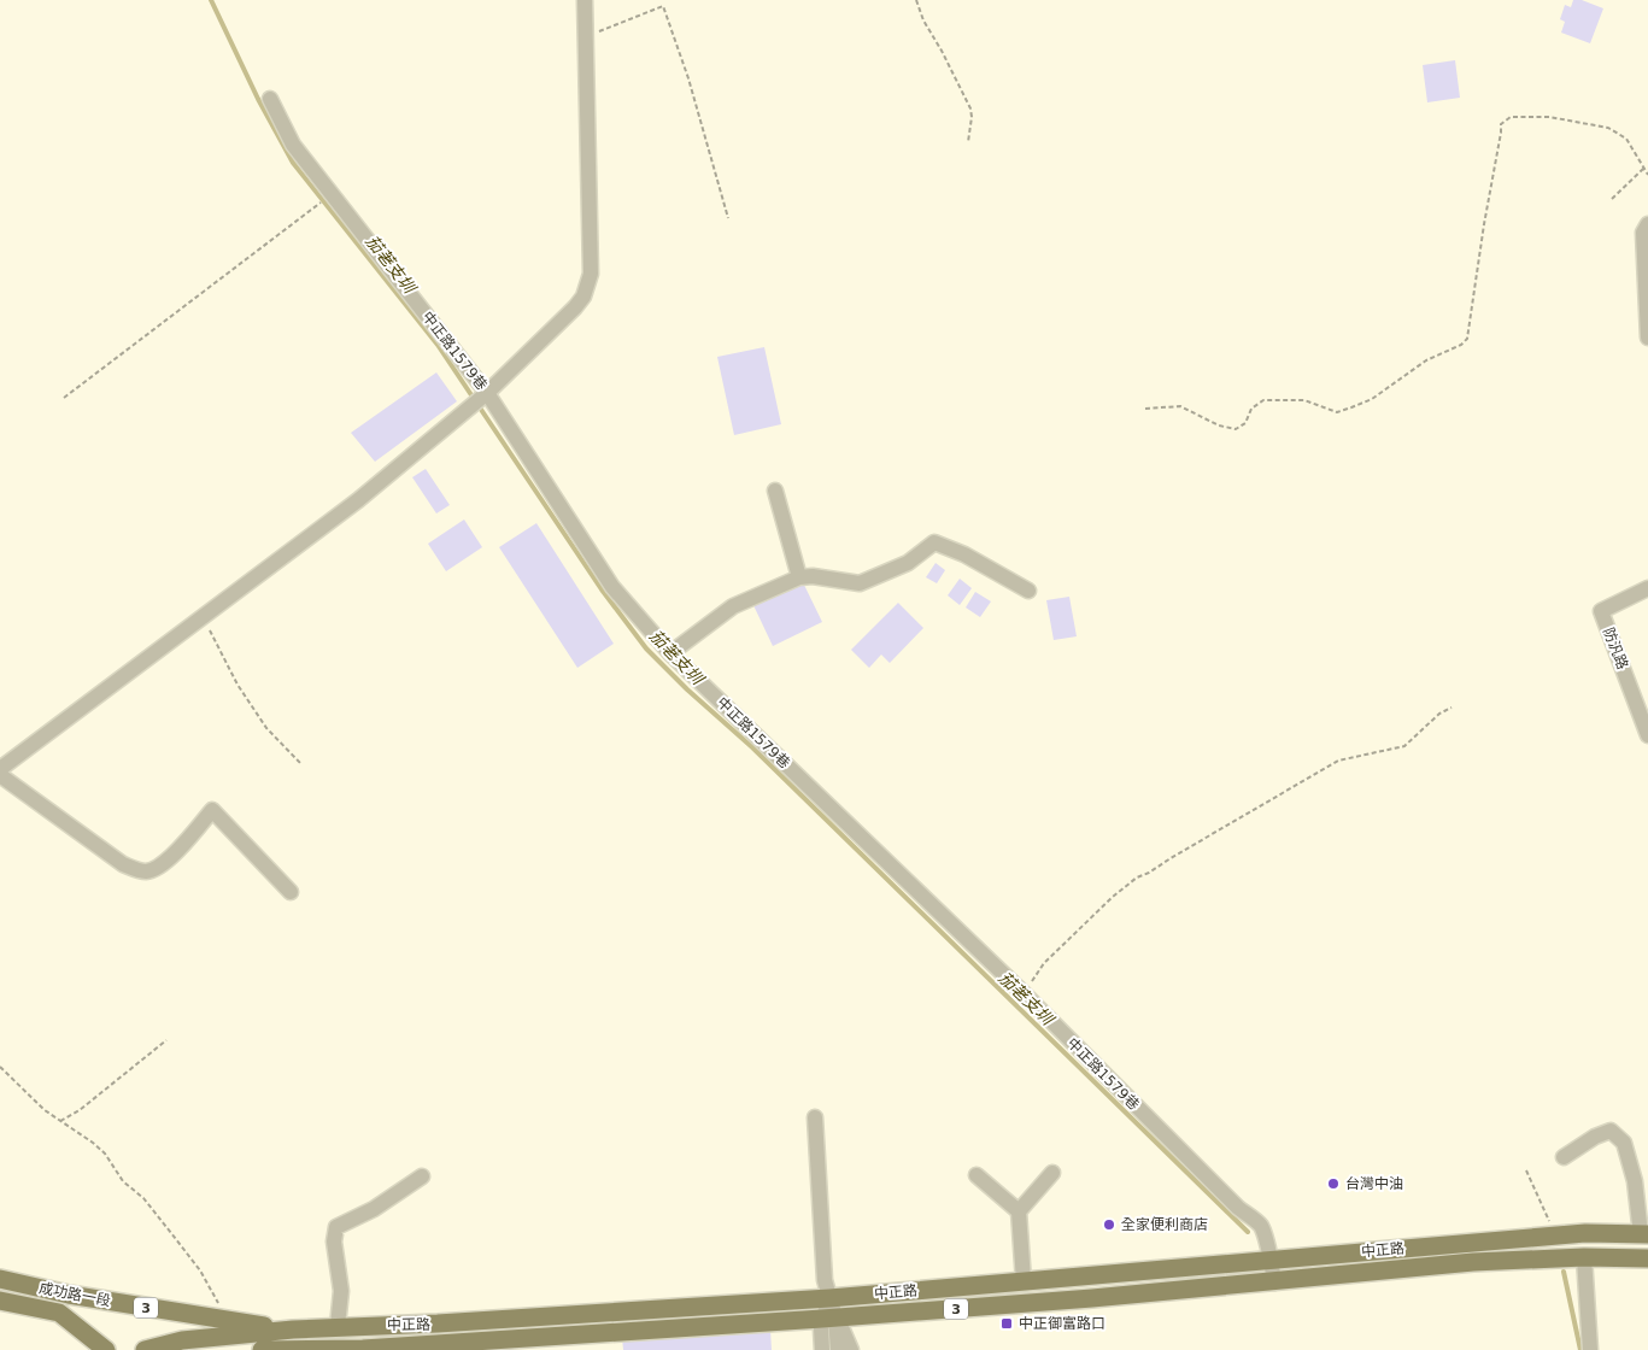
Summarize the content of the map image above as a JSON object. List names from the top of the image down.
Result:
{
  "streets": {
    "main road": ["中正路", "成功路一段", "3"],
    "street": ["中正路1579巷", "防汎路"]
  },
  "crossings": [
    ["中正路1579巷", "中正路"],
    ["中正路", "成功路一段"]
  ],
  "water": ["茄荖支圳"],
  "places": {
    "other": ["台灣中油", "全家便利商店"],
    "transit": ["中正御富路口"]
  }
}
